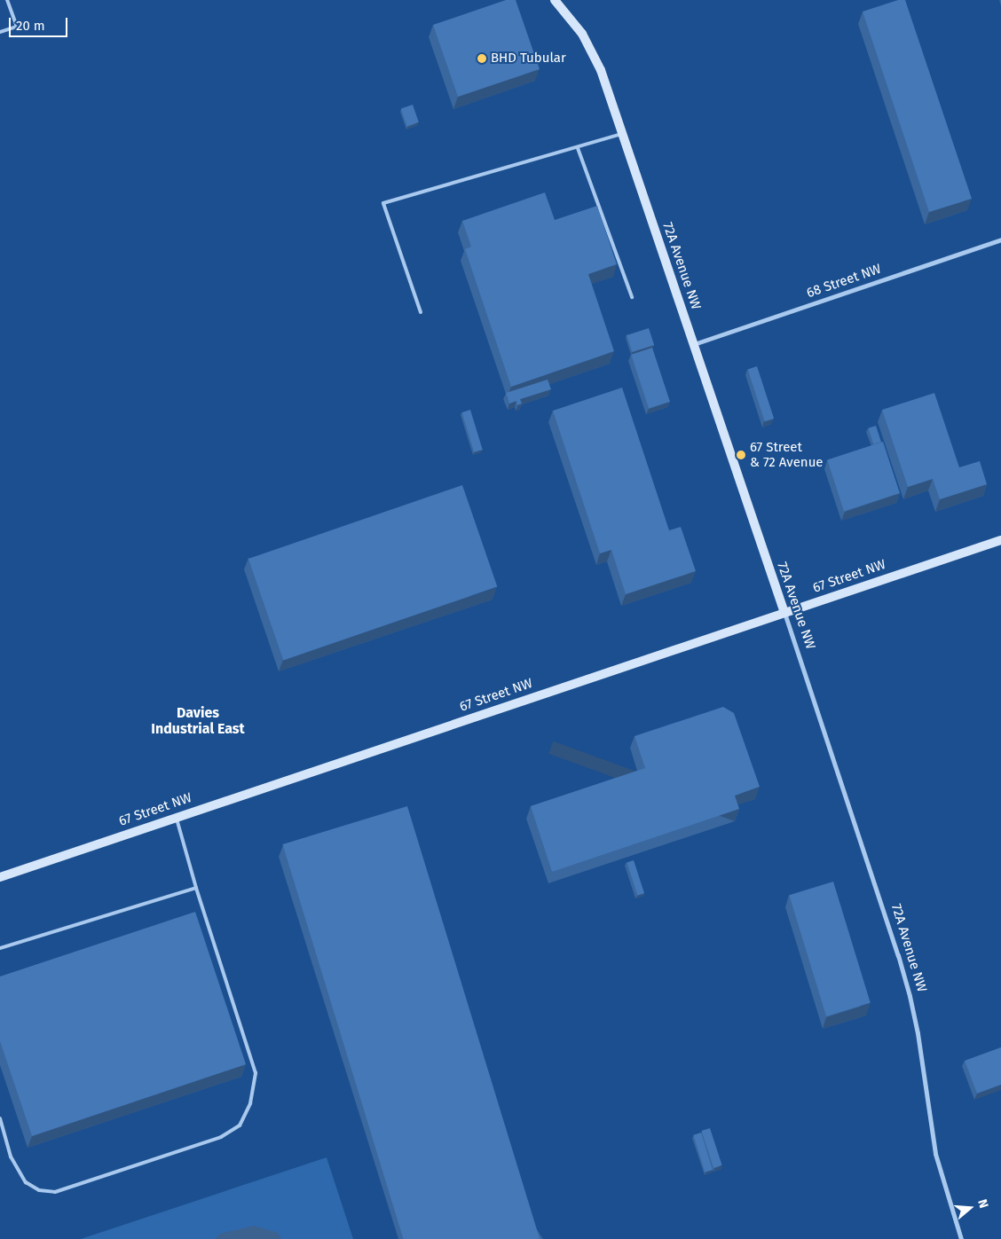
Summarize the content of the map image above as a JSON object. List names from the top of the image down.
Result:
{
  "streets": {
    "street": ["72A Avenue NW", "68 Street NW", "67 Street NW"]
  },
  "crossings": [
    ["72A Avenue NW", "68 Street NW"],
    ["72A Avenue NW", "67 Street NW"]
  ],
  "districts": ["Davies Industrial East"],
  "places": ["BHD Tubular", "67 Street & 72 Avenue"],
  "scale_bar": "20 m",
  "north": "right"
}
